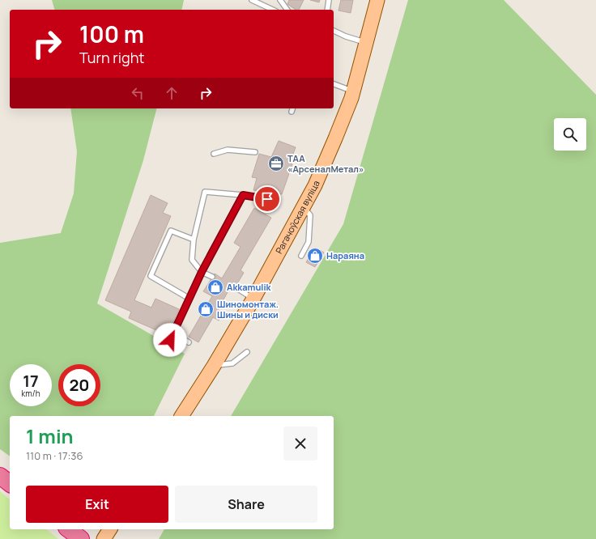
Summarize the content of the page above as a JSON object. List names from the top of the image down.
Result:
{
  "streets": {
    "main road": ["Рагачоўская вуліца"]
  },
  "places": {
    "office": ["ТАА «АрсеналМетал»"],
    "shop": ["Нараяна", "Akkamulik", "Шиномонтаж. Шины и диски"]
  },
  "page": {
    "turn": ["100 m", "Turn right"],
    "speed": "17 km/h",
    "limit": "20",
    "heading": ["1 min", "110 m · 17:36"],
    "buttons": ["Exit", "Share"]
  }
}
